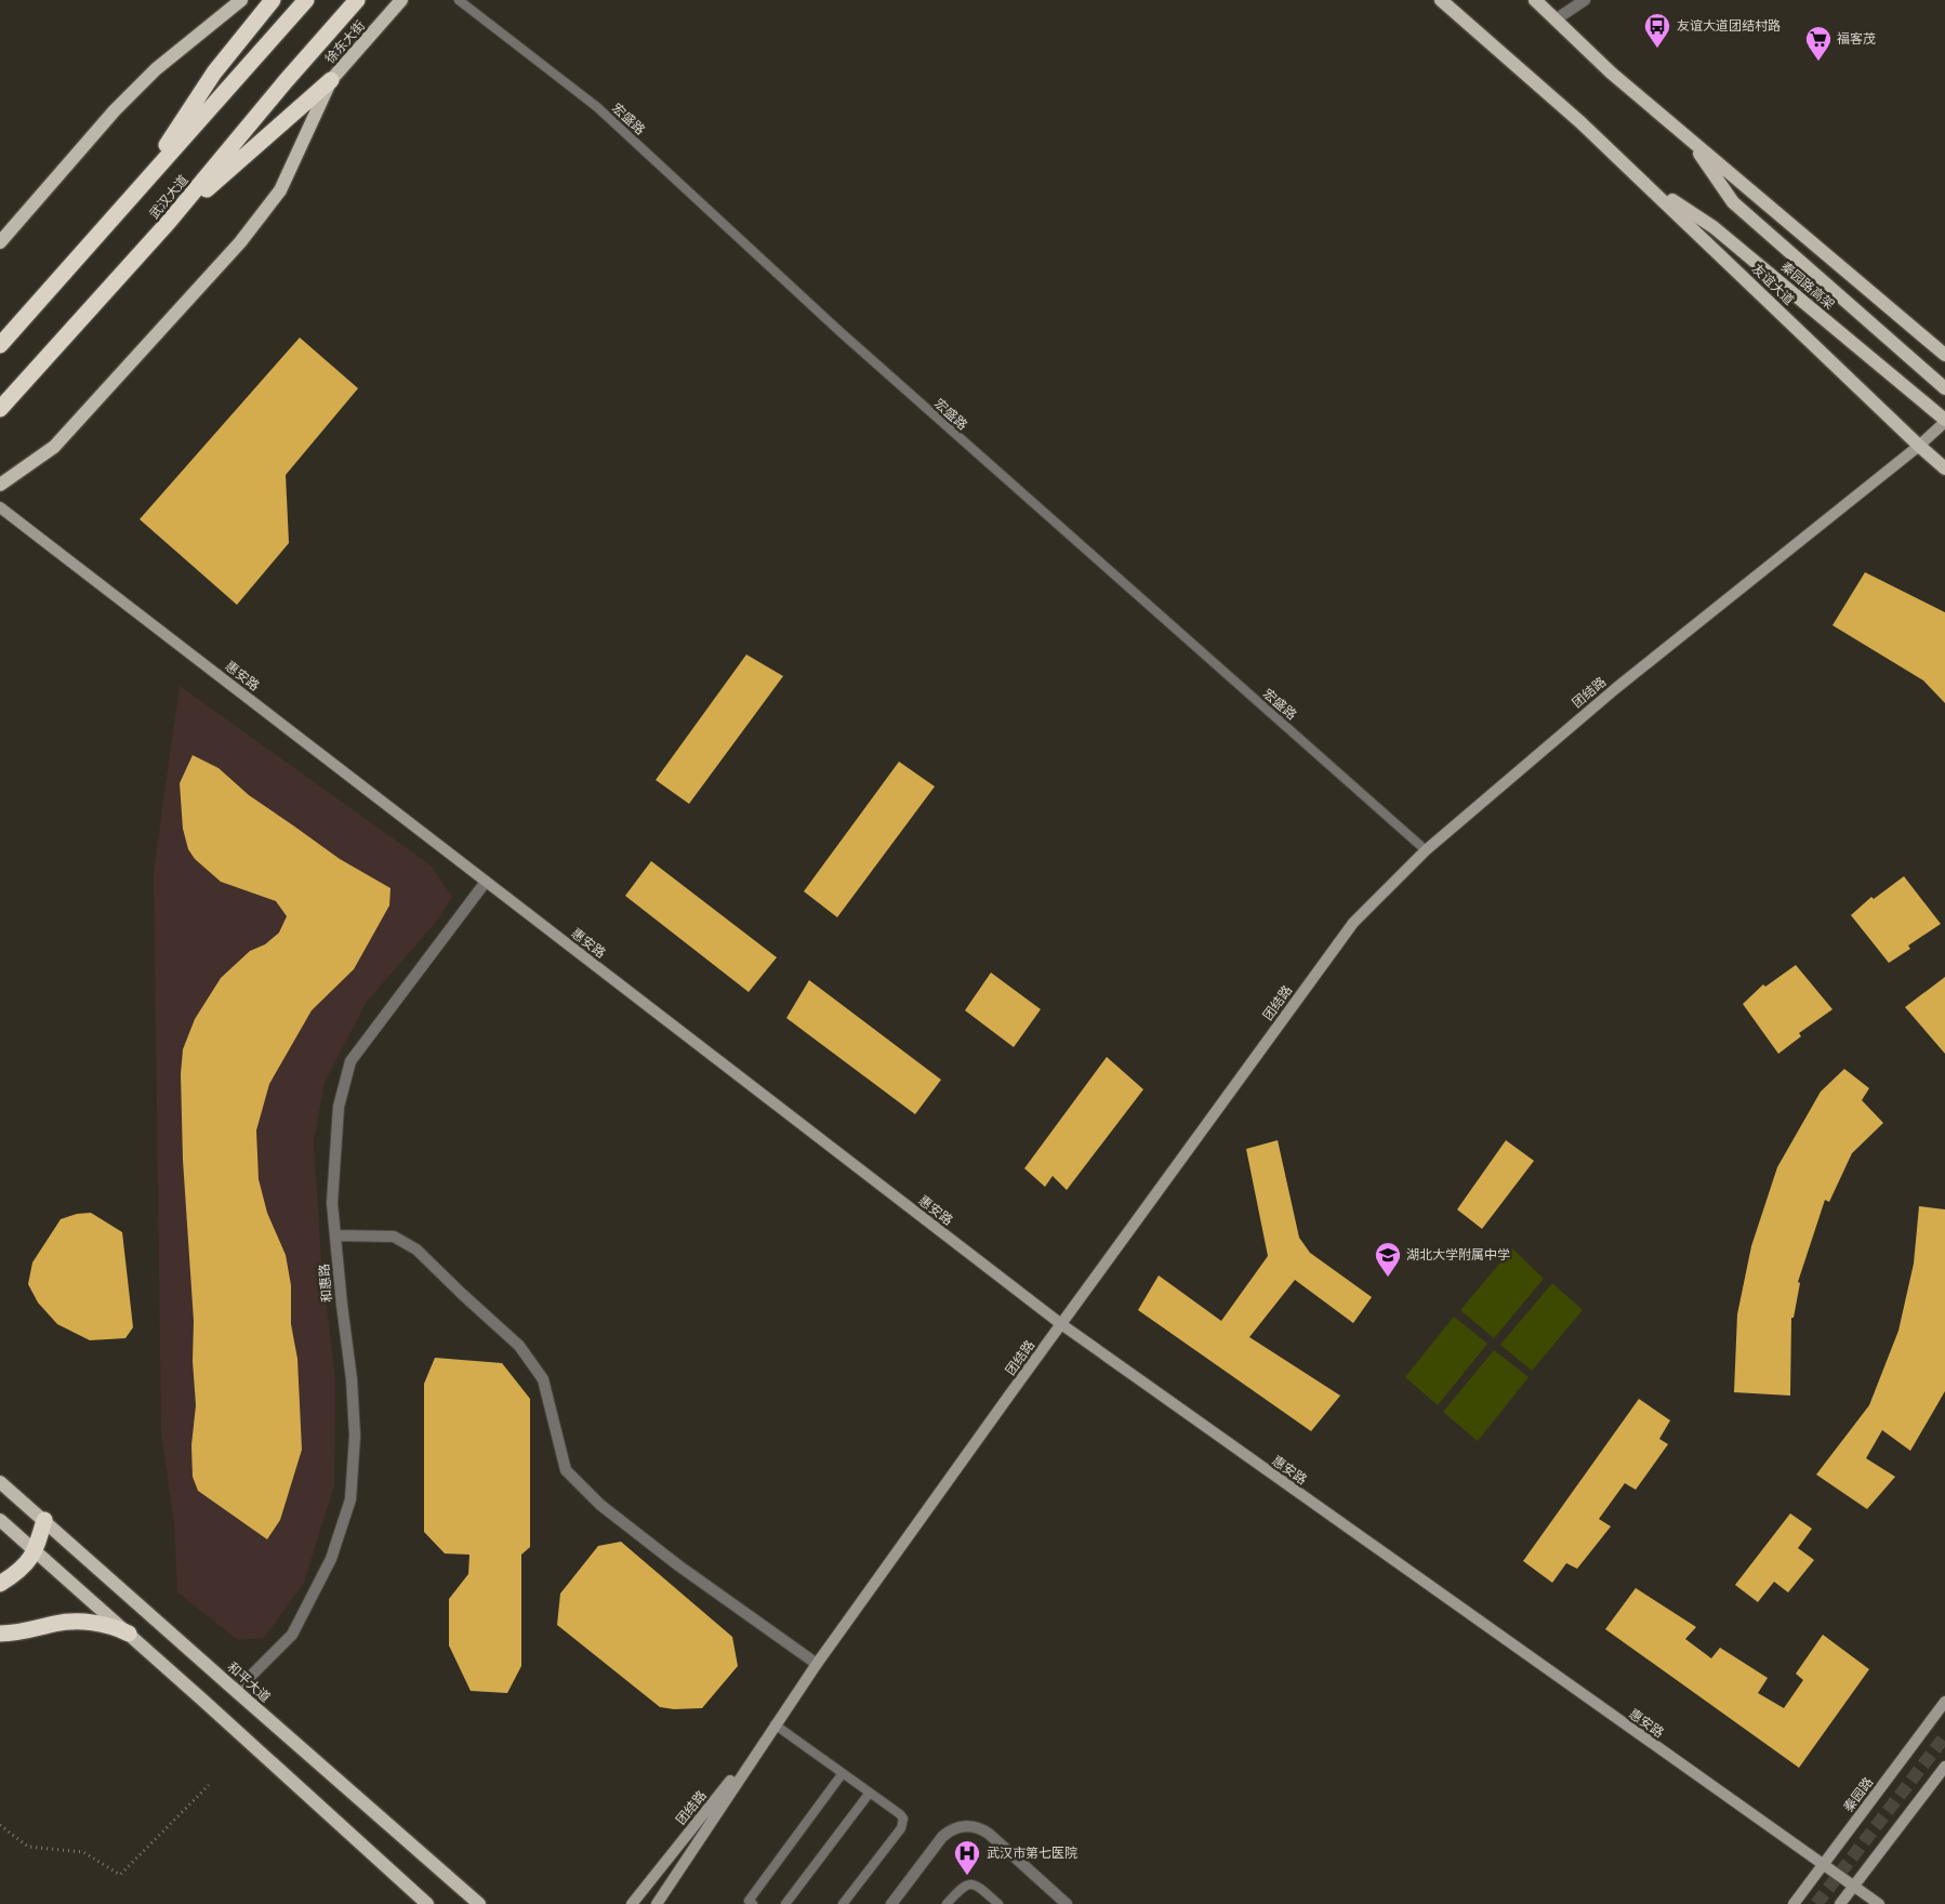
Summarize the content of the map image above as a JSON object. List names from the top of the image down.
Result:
{
  "streets": {
    "highway": ["武汉大道"],
    "main road": [
      "徐东大街",
      "友谊大道",
      "秦园路高架",
      "和平大道"
    ],
    "street": [
      "惠安路",
      "团结路",
      "和惠路",
      "秦园路"
    ],
    "lane": ["宏盛路"]
  },
  "crossings": [
    ["宏盛路", "团结路"],
    ["友谊大道", "秦园路高架"],
    ["友谊大道", "团结路"],
    ["秦园路高架", "团结路"],
    ["惠安路", "团结路"],
    ["惠安路", "和惠路"],
    ["惠安路", "秦园路"],
    ["和惠路", "和平大道"]
  ],
  "places": {
    "bus stop": ["友谊大道团结村路"],
    "supermarket": ["福客茂"],
    "school or university": ["湖北大学附属中学"],
    "hospital": ["武汉市第七医院"]
  }
}
